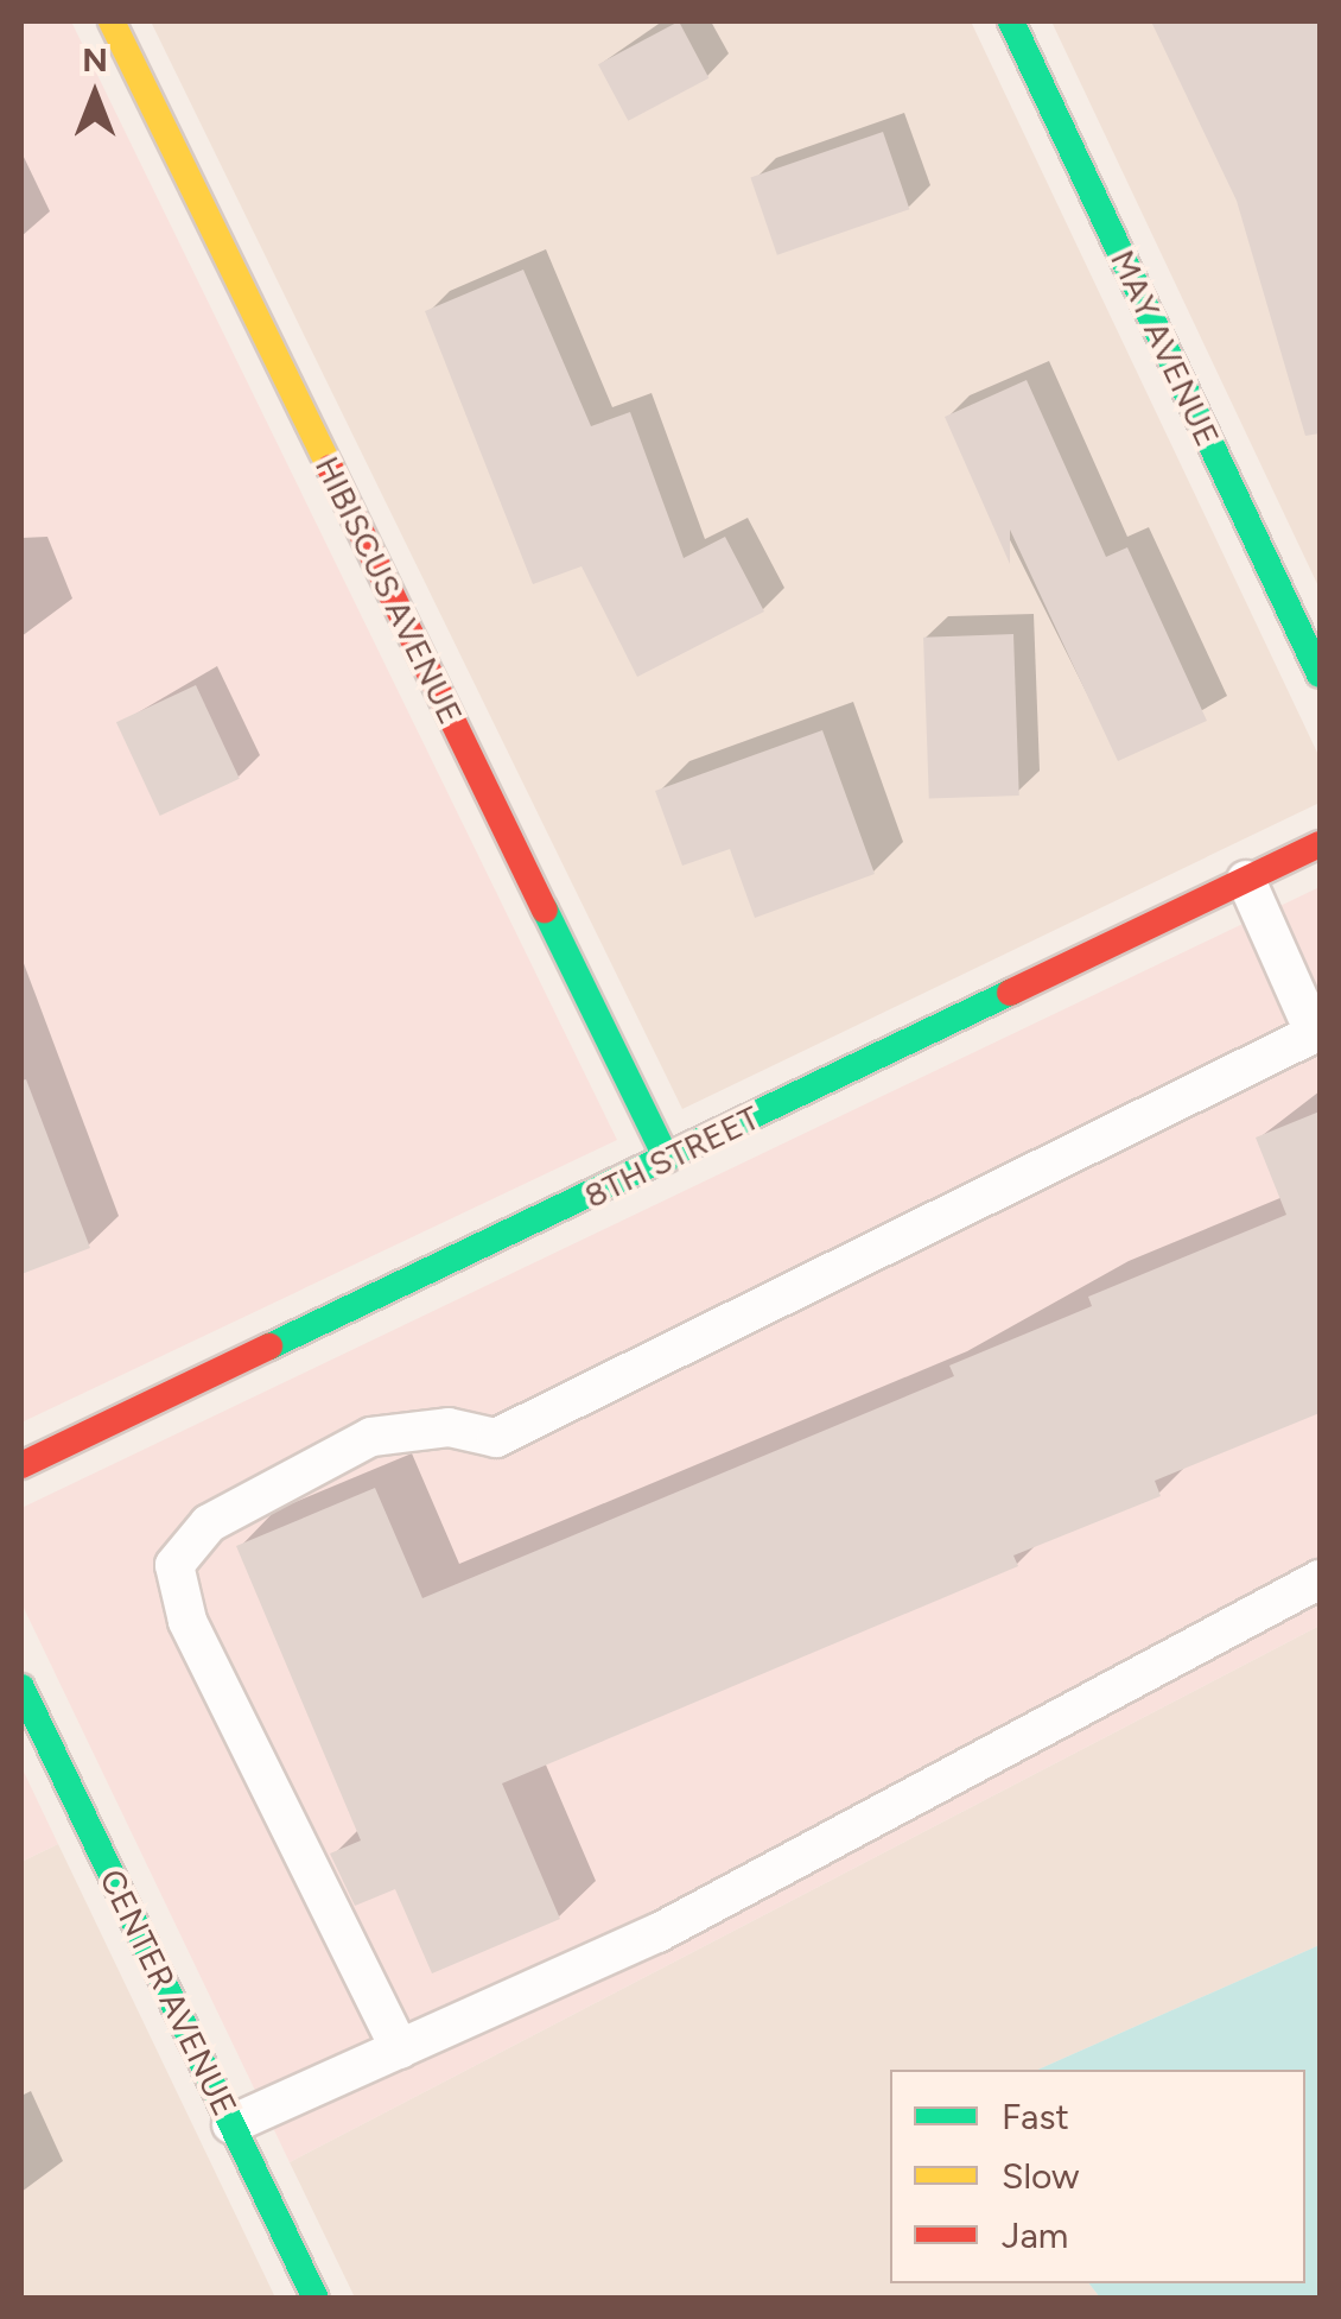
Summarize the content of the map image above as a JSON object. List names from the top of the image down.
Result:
{
  "streets": {
    "street": [
      "MAY AVENUE",
      "HIBISCUS AVENUE",
      "8TH STREET",
      "CENTER AVENUE"
    ]
  },
  "crossings": [
    ["HIBISCUS AVENUE", "8TH STREET"]
  ],
  "legend": ["Fast", "Slow", "Jam"],
  "north": "top"
}
